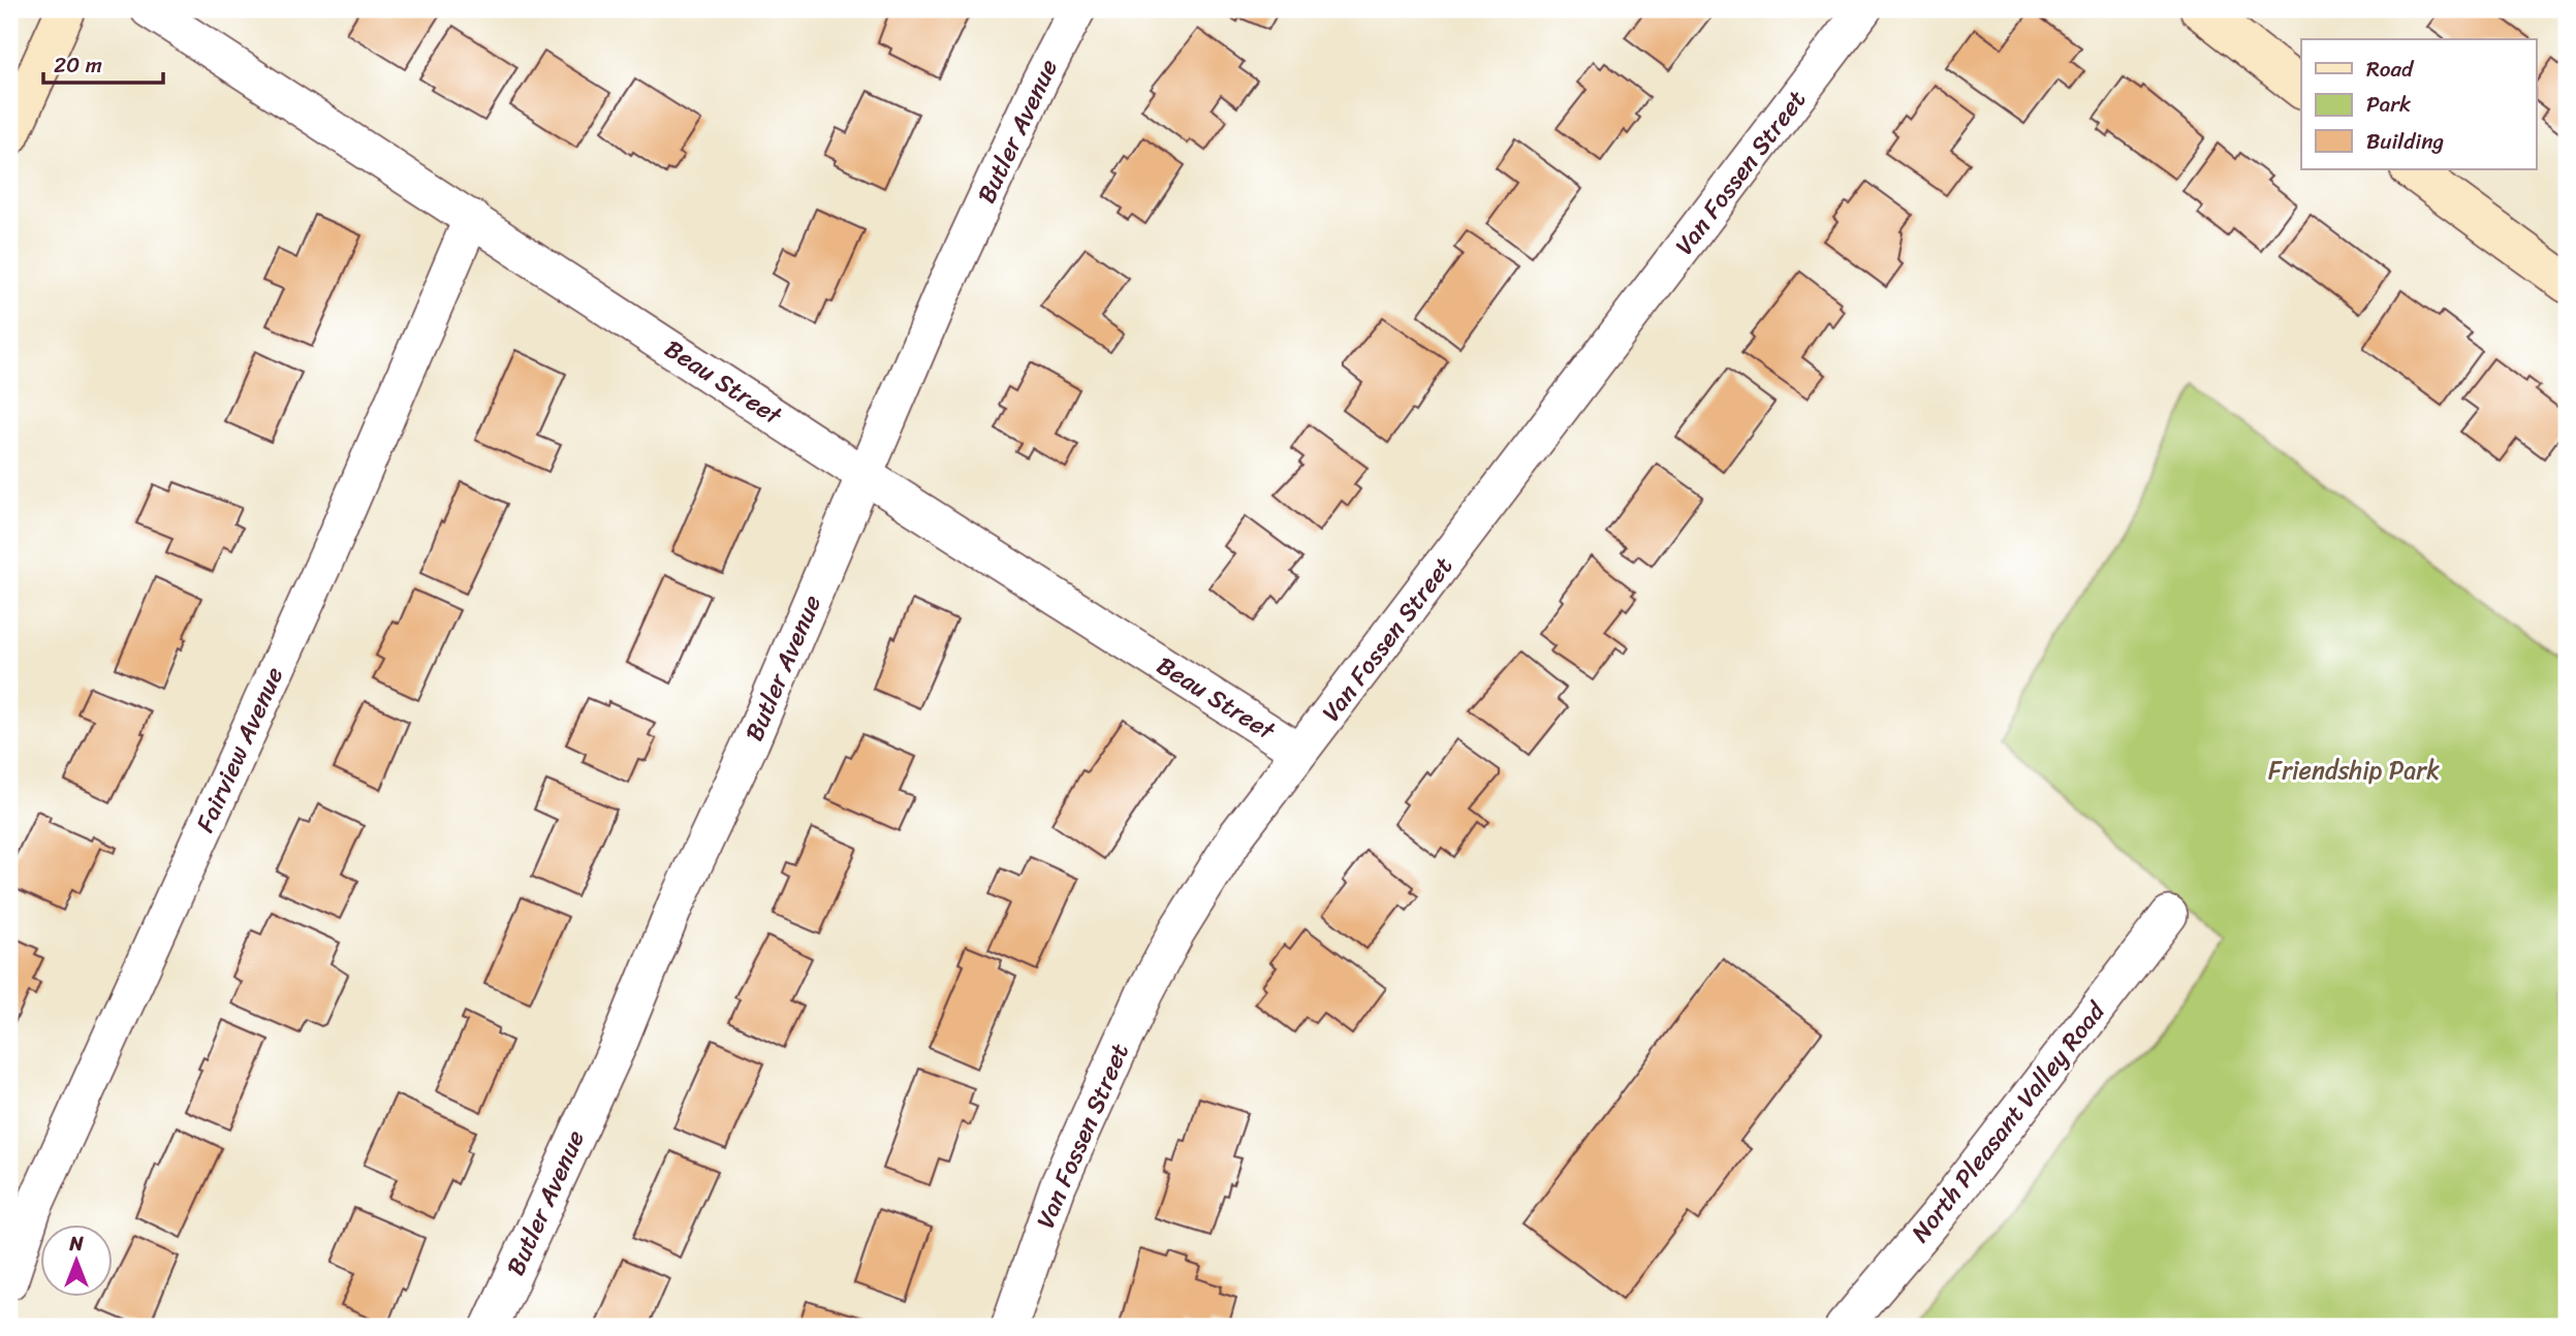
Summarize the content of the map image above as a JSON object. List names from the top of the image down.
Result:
{
  "streets": {
    "street": [
      "Butler Avenue",
      "Van Fossen Street",
      "Beau Street",
      "Fairview Avenue",
      "North Pleasant Valley Road"
    ]
  },
  "crossings": [
    ["Butler Avenue", "Beau Street"],
    ["Van Fossen Street", "Beau Street"],
    ["Beau Street", "Fairview Avenue"]
  ],
  "parks": ["Friendship Park"],
  "legend": ["Road", "Park", "Building"],
  "scale_bar": "20 m",
  "north": "top"
}
